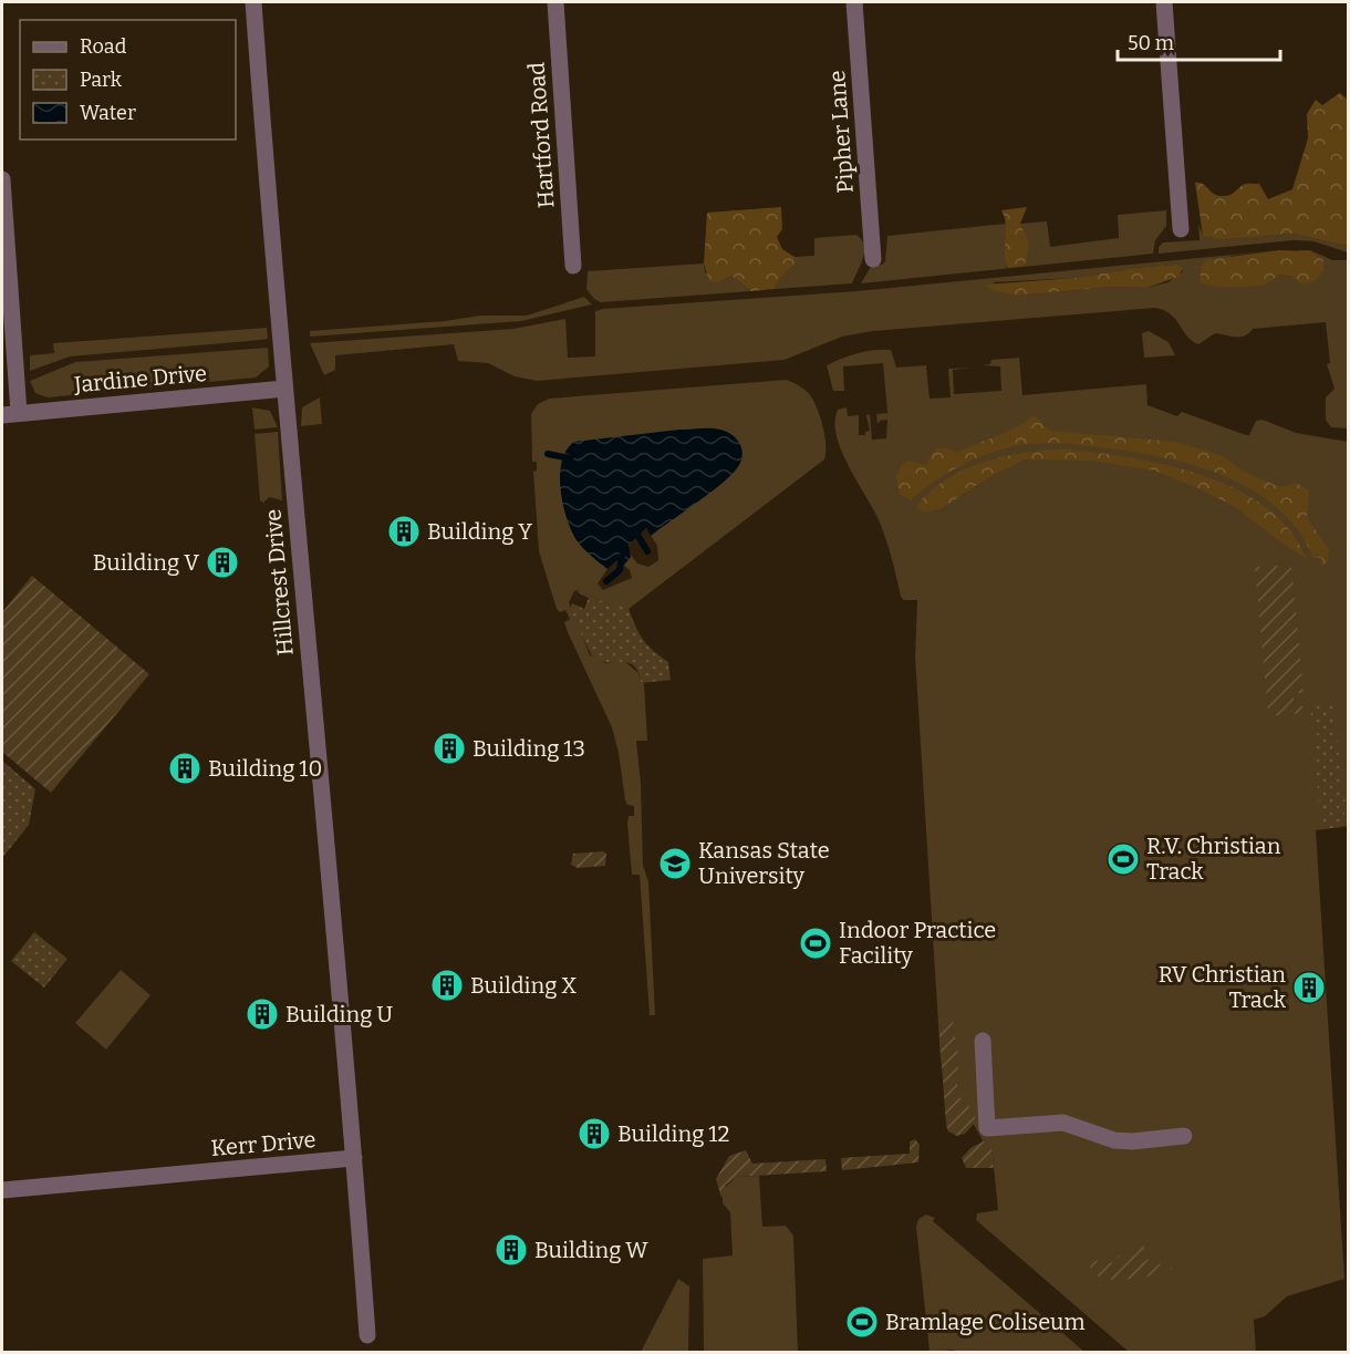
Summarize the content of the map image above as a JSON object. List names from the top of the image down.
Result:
{
  "streets": {
    "street": [
      "Pipher Lane",
      "Hartford Road",
      "Jardine Drive",
      "Hillcrest Drive",
      "Kerr Drive"
    ]
  },
  "crossings": [
    ["Jardine Drive", "Hillcrest Drive"],
    ["Hillcrest Drive", "Kerr Drive"]
  ],
  "places": {
    "building": [
      "Building Y",
      "Building V",
      "Building 13",
      "Building 10",
      "Building X",
      "RV Christian Track",
      "Building U",
      "Building 12",
      "Building W"
    ],
    "sports": ["R.V. Christian Track", "Indoor Practice Facility", "Bramlage Coliseum"],
    "school or university": ["Kansas State University"]
  },
  "legend": ["Road", "Park", "Water"],
  "scale_bar": "50 m"
}
